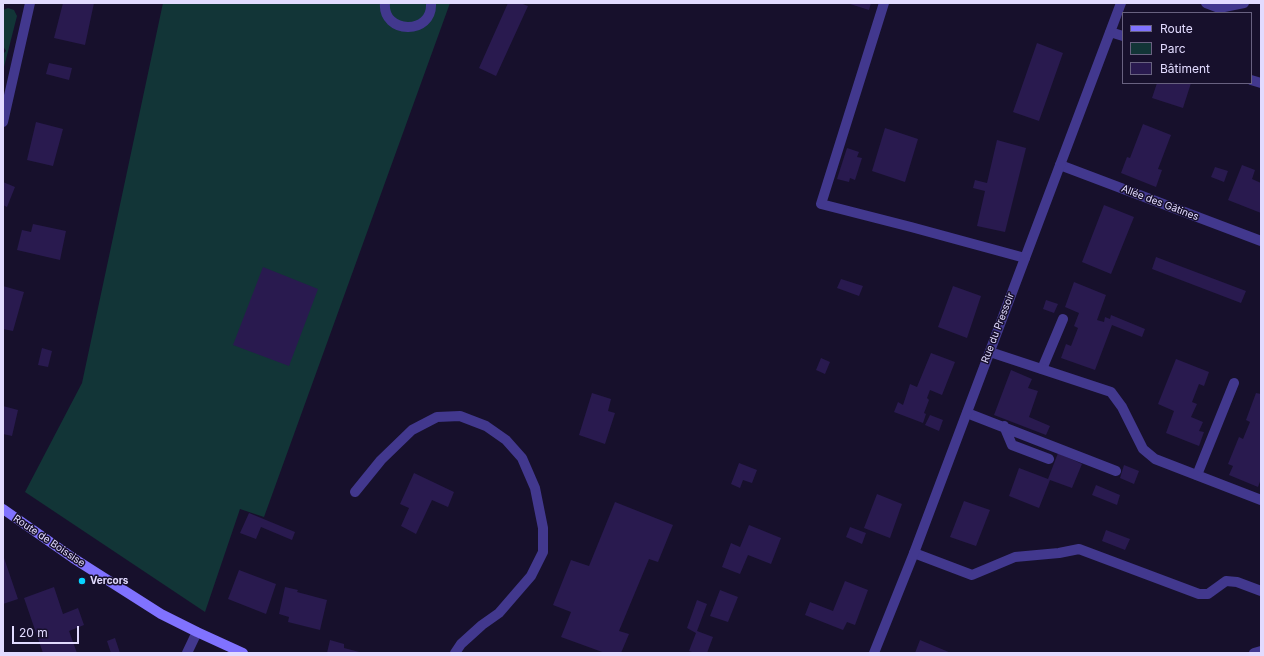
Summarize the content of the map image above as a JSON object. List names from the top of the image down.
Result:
{
  "streets": {
    "street": ["Allée des Gâtines", "Rue du Pressoir", "Route de Boissise"]
  },
  "crossings": [
    ["Allée des Gâtines", "Rue du Pressoir"]
  ],
  "places": ["Vercors"],
  "legend": ["Route", "Parc", "Bâtiment"],
  "scale_bar": "20 m"
}
